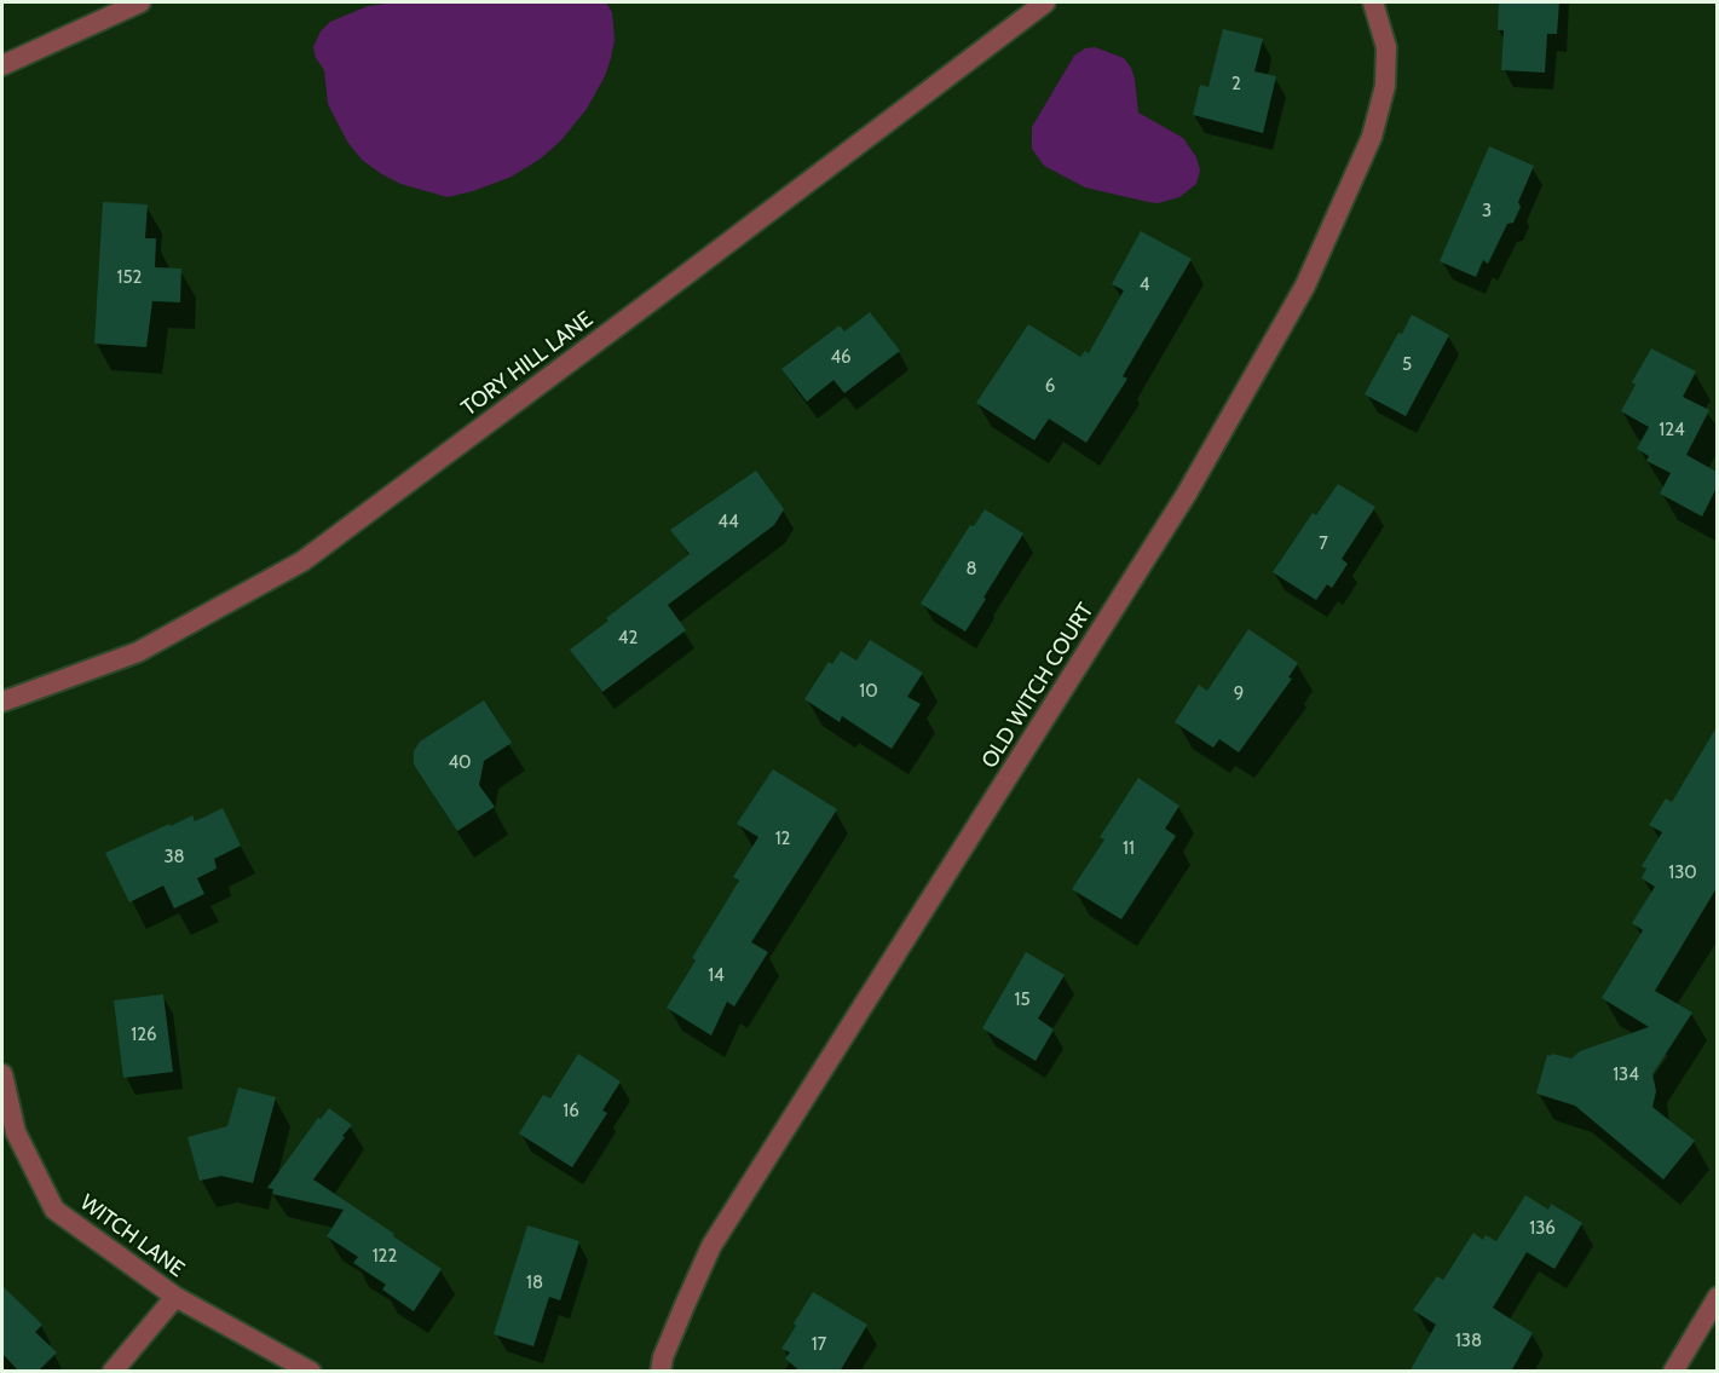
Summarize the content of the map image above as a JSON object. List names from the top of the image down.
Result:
{
  "streets": {
    "street": ["TORY HILL LANE", "OLD WITCH COURT", "WITCH LANE"]
  },
  "house_numbers": [
    "2",
    "3",
    "152",
    "4",
    "46",
    "5",
    "6",
    "124",
    "44",
    "7",
    "8",
    "42",
    "10",
    "9",
    "40",
    "12",
    "11",
    "38",
    "130",
    "14",
    "15",
    "126",
    "134",
    "16",
    "136",
    "122",
    "18",
    "138",
    "17"
  ]
}
